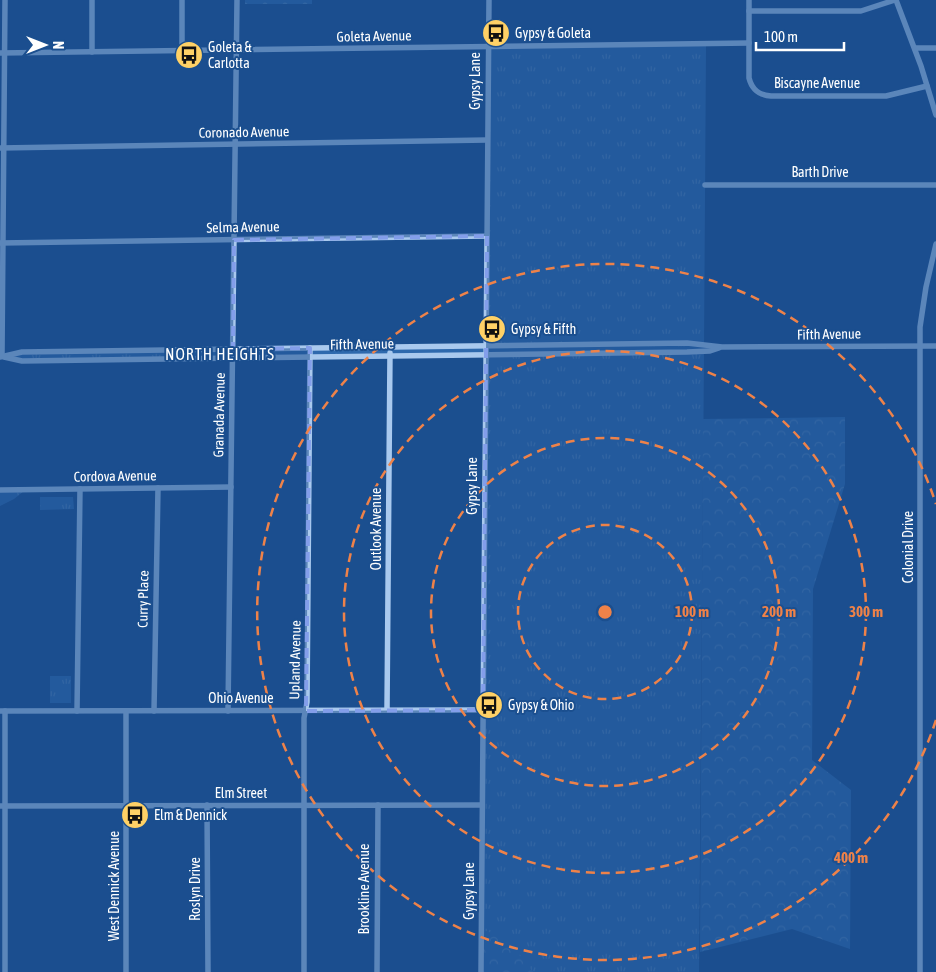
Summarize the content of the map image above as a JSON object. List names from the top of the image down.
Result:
{
  "streets": {
    "street": [
      "Goleta Avenue",
      "Gypsy Lane",
      "Biscayne Avenue",
      "Coronado Avenue",
      "Barth Drive",
      "Selma Avenue",
      "Fifth Avenue",
      "Granada Avenue",
      "Cordova Avenue",
      "Outlook Avenue",
      "Colonial Drive",
      "Curry Place",
      "Upland Avenue",
      "Ohio Avenue",
      "Elm Street",
      "West Dennick Avenue",
      "Roslyn Drive",
      "Brookline Avenue"
    ]
  },
  "crossings": [
    ["Goleta Avenue", "Gypsy Lane"],
    ["Goleta Avenue", "Biscayne Avenue"],
    ["Goleta Avenue", "Granada Avenue"],
    ["Gypsy Lane", "Coronado Avenue"],
    ["Gypsy Lane", "Selma Avenue"],
    ["Gypsy Lane", "Fifth Avenue"],
    ["Gypsy Lane", "Ohio Avenue"],
    ["Gypsy Lane", "Elm Street"],
    ["Coronado Avenue", "Granada Avenue"],
    ["Selma Avenue", "Granada Avenue"],
    ["Fifth Avenue", "Granada Avenue"],
    ["Fifth Avenue", "Outlook Avenue"],
    ["Fifth Avenue", "Colonial Drive"],
    ["Fifth Avenue", "Upland Avenue"],
    ["Granada Avenue", "Cordova Avenue"],
    ["Granada Avenue", "Ohio Avenue"],
    ["Cordova Avenue", "Curry Place"],
    ["Outlook Avenue", "Ohio Avenue"],
    ["Curry Place", "Ohio Avenue"],
    ["Upland Avenue", "Ohio Avenue"],
    ["Upland Avenue", "Elm Street"],
    ["Ohio Avenue", "West Dennick Avenue"],
    ["Elm Street", "West Dennick Avenue"],
    ["Elm Street", "Roslyn Drive"],
    ["Elm Street", "Brookline Avenue"]
  ],
  "districts": ["NORTH HEIGHTS"],
  "places": {
    "bus stop": [
      "Gypsy & Goleta",
      "Goleta & Carlotta",
      "Gypsy & Fifth",
      "Gypsy & Ohio",
      "Elm & Dennick"
    ]
  },
  "scale_bar": "100 m",
  "north": "right",
  "rings": [
    "100 m",
    "200 m",
    "300 m",
    "400 m"
  ]
}
